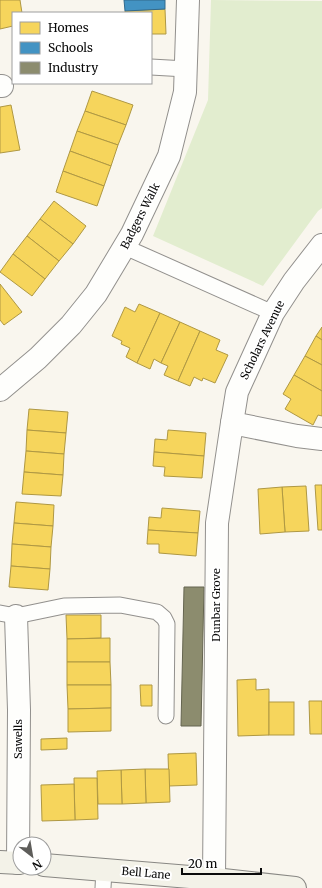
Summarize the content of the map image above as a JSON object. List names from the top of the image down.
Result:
{
  "streets": {
    "street": [
      "Badgers Walk",
      "Scholars Avenue",
      "Dunbar Grove",
      "Sawells",
      "Bell Lane"
    ]
  },
  "crossings": [
    ["Scholars Avenue", "Dunbar Grove"],
    ["Dunbar Grove", "Bell Lane"]
  ],
  "legend": ["Homes", "Schools", "Industry"],
  "scale_bar": "20 m",
  "north": "bottom right"
}
